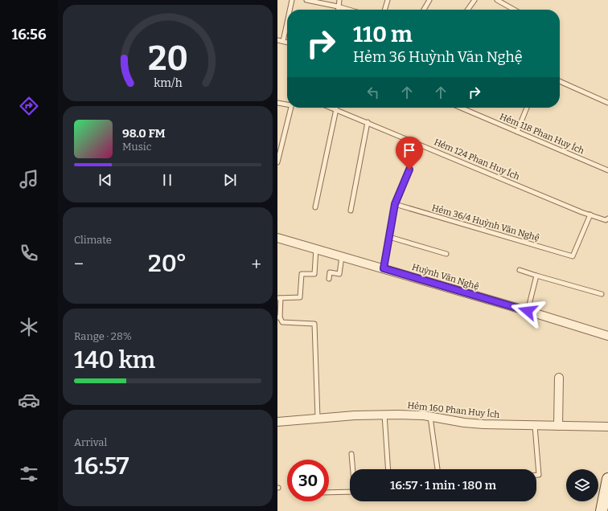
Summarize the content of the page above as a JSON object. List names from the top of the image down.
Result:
{
  "streets": {
    "street": ["Huỳnh Văn Nghệ", "Hẻm 160 Phan Huy Ích"],
    "lane": ["Hẻm 118 Phan Huy Ích", "Hẻm 124 Phan Huy Ích", "Hẻm 36/4 Huỳnh Văn Nghệ"]
  },
  "crossings": [
    ["Hẻm 124 Phan Huy Ích", "Hẻm 36/4 Huỳnh Văn Nghệ"]
  ],
  "page": {
    "tabs": "16:56",
    "turn": ["110 m", "Hẻm 36 Huỳnh Văn Nghệ"],
    "song": ["98.0 FM", "Music"],
    "tile": [
      "Climate",
      ["Range · 28%", "140 km"],
      ["Arrival", "16:57"]
    ],
    "heat": ["−", "20°", "+"],
    "limit": "30",
    "trip": "16:57 · 1 min · 180 m",
    "gauge": ["20", "km/h"]
  }
}
